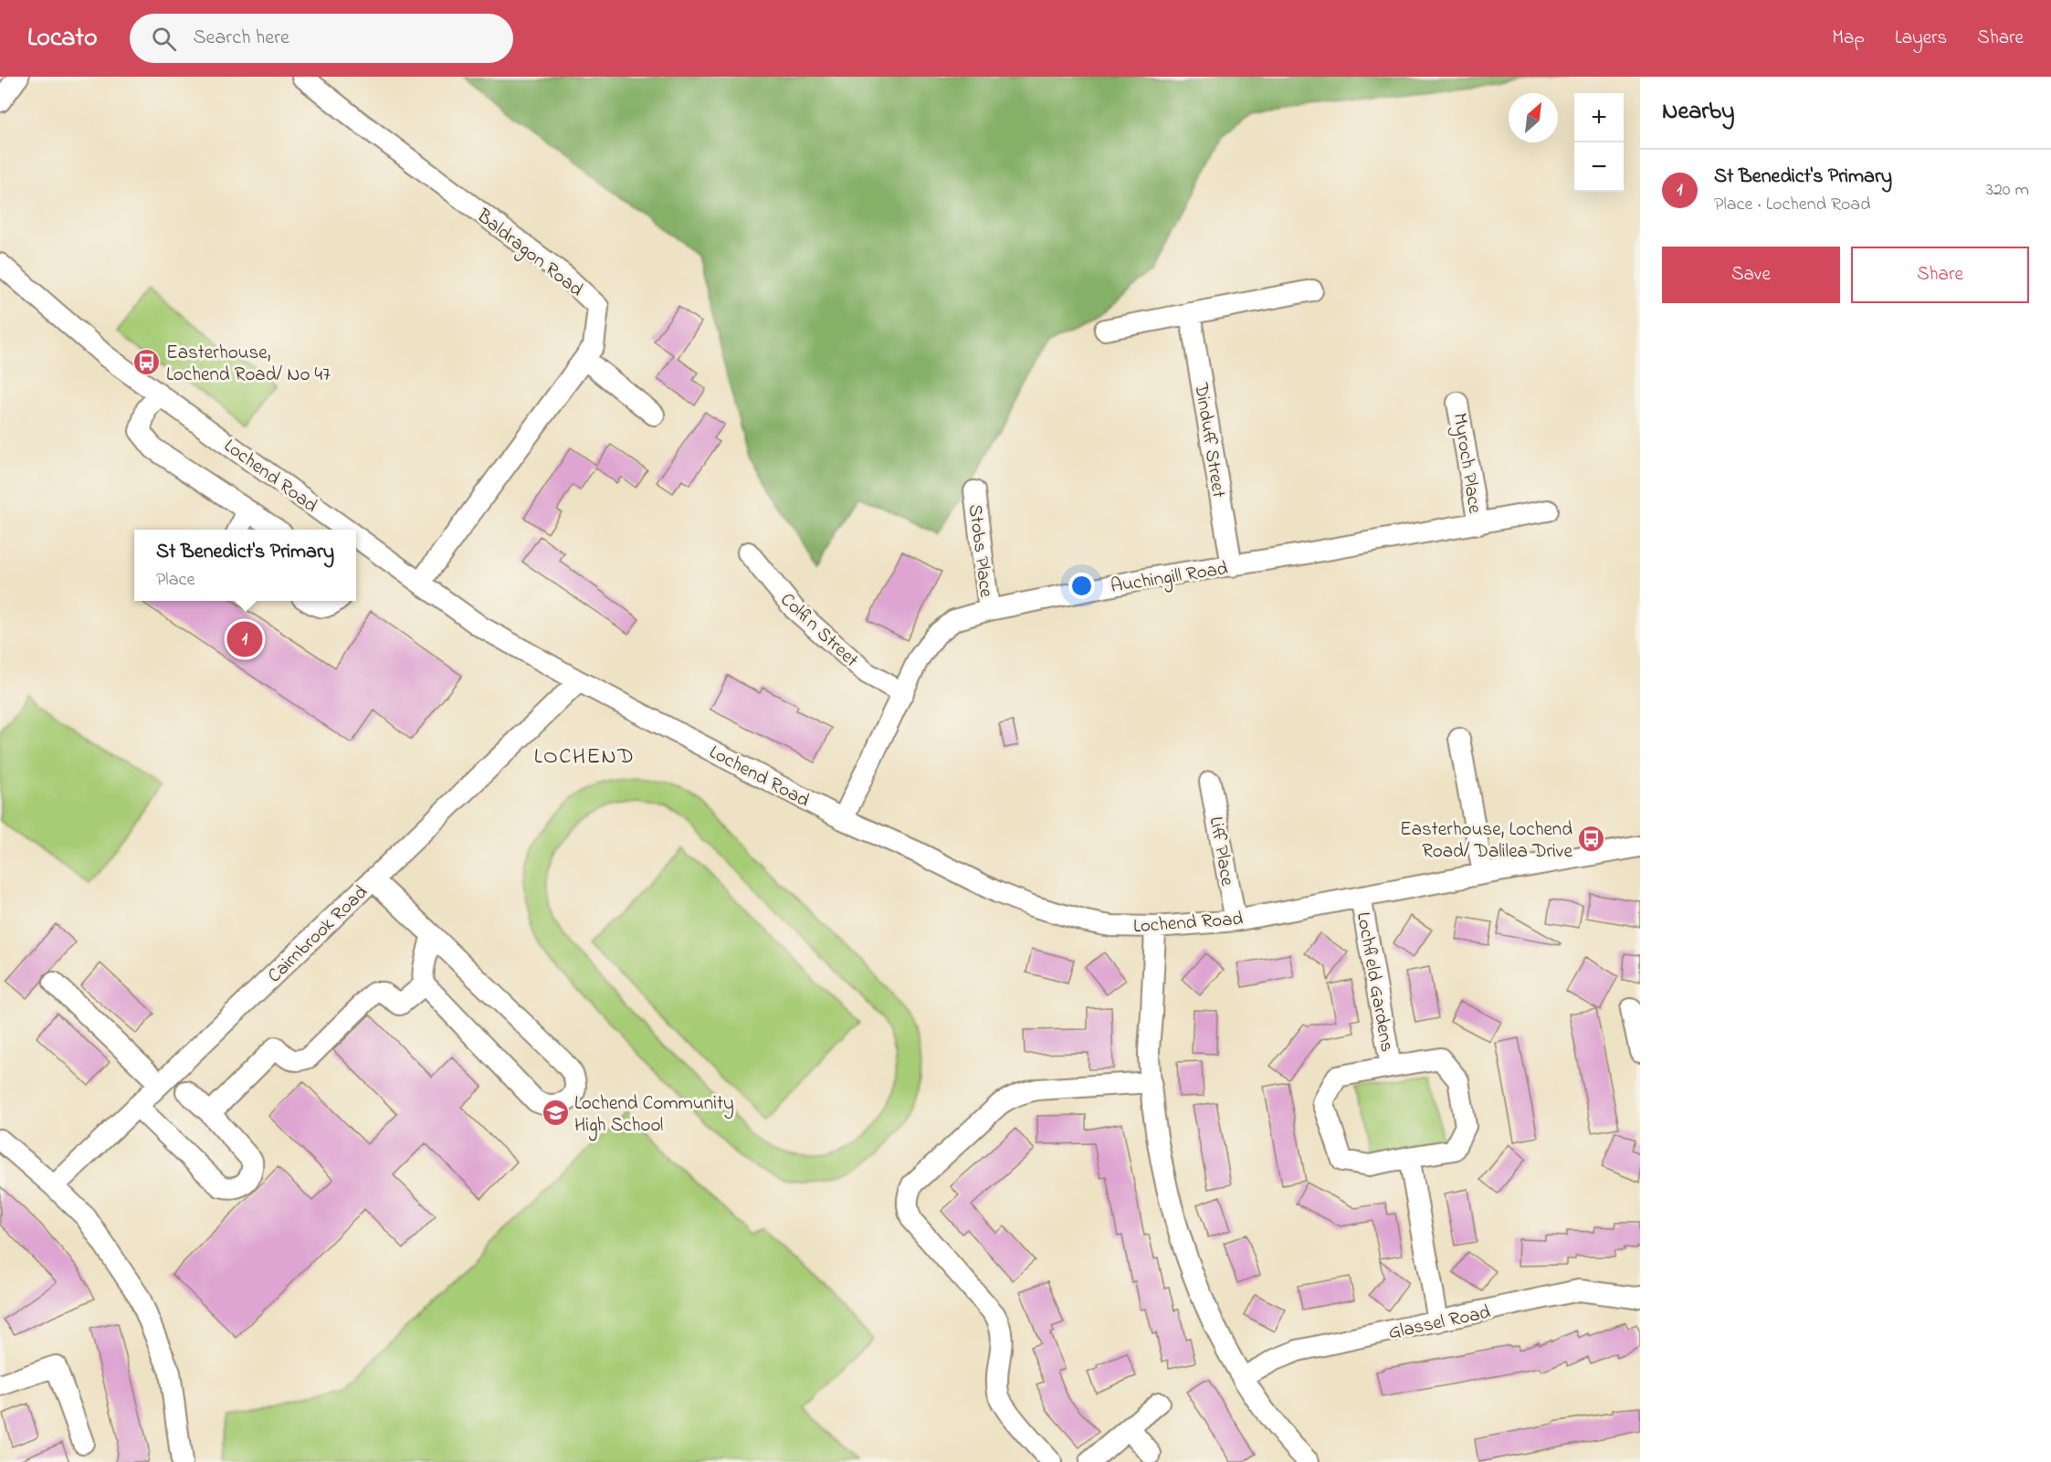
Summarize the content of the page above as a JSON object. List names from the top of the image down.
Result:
{
  "streets": {
    "street": [
      "Baldragon Road",
      "Dinduff Street",
      "Myroch Place",
      "Lochend Road",
      "Stobs Place",
      "Auchingill Road",
      "Colfin Street",
      "Liff Place",
      "Cairnbrook Road",
      "Lochfield Gardens",
      "Glassel Road"
    ]
  },
  "crossings": [
    ["Baldragon Road", "Lochend Road"],
    ["Dinduff Street", "Auchingill Road"],
    ["Myroch Place", "Auchingill Road"],
    ["Lochend Road", "Auchingill Road"],
    ["Lochend Road", "Liff Place"],
    ["Lochend Road", "Cairnbrook Road"],
    ["Lochend Road", "Lochfield Gardens"],
    ["Stobs Place", "Auchingill Road"],
    ["Auchingill Road", "Colfin Street"]
  ],
  "districts": ["LOCHEND"],
  "places": {
    "bus stop": ["Easterhouse, Lochend Road/ No 47", "Easterhouse, Lochend Road/ Dalilea Drive"],
    "school or university": ["Lochend Community High School"]
  },
  "north": "top right",
  "page": {
    "header": "Locato",
    "search": "Search here",
    "nav": ["Map", "Layers", "Share"],
    "heading": "Nearby",
    "map_buttons": ["+", "−"],
    "list": [
      {
        "mark": "1",
        "name": "St Benedict's Primary",
        "note": "Place · Lochend Road",
        "value": "320 m"
      }
    ],
    "buttons": ["Save", "Share"],
    "popup": ["St Benedict's Primary", "Place"],
    "pins": "1"
  }
}
